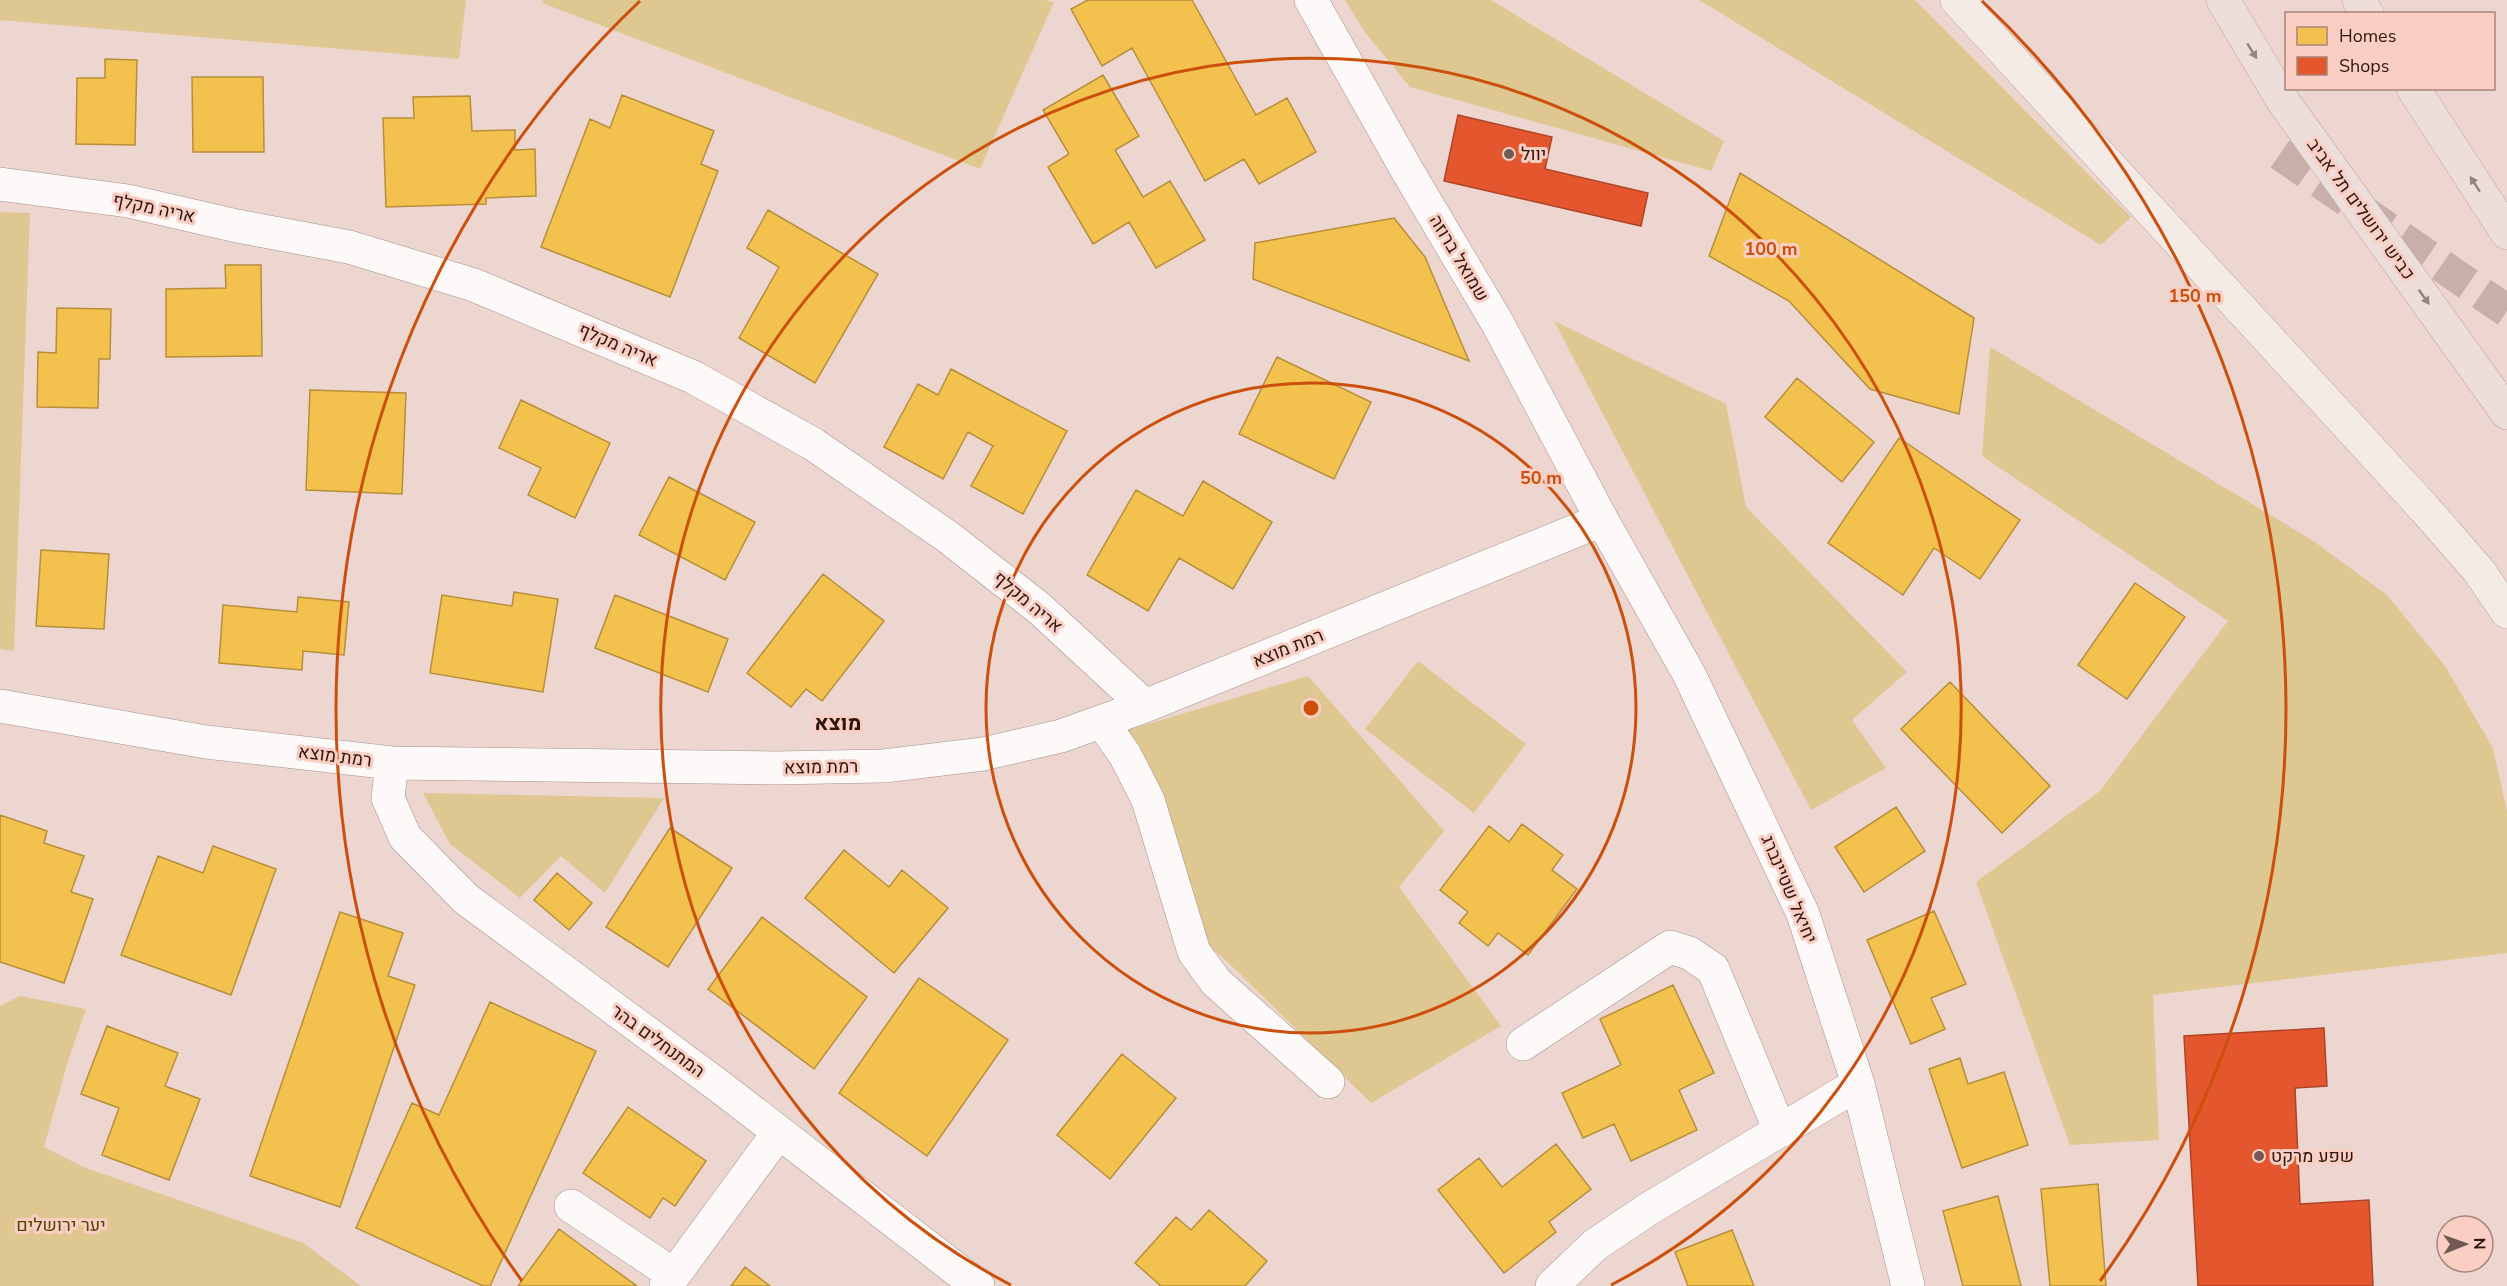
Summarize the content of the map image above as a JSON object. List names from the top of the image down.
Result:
{
  "streets": {
    "highway": ["כביש ירושלים תל אביב"],
    "street": [
      "אריה מקלף",
      "שמואל ברוזה",
      "רמת מוצא",
      "יחיאל שטיינברג",
      "המתנחלים בהר"
    ]
  },
  "crossings": [
    ["אריה מקלף", "רמת מוצא"],
    ["שמואל ברוזה", "רמת מוצא"],
    ["שמואל ברוזה", "יחיאל שטיינברג"],
    ["רמת מוצא", "יחיאל שטיינברג"],
    ["רמת מוצא", "המתנחלים בהר"]
  ],
  "districts": ["מוצא"],
  "parks": ["יער ירושלים"],
  "places": ["יוול", "שפע מרקט"],
  "legend": ["Homes", "Shops"],
  "north": "right",
  "rings": ["100 m", "150 m", "50 m"]
}
